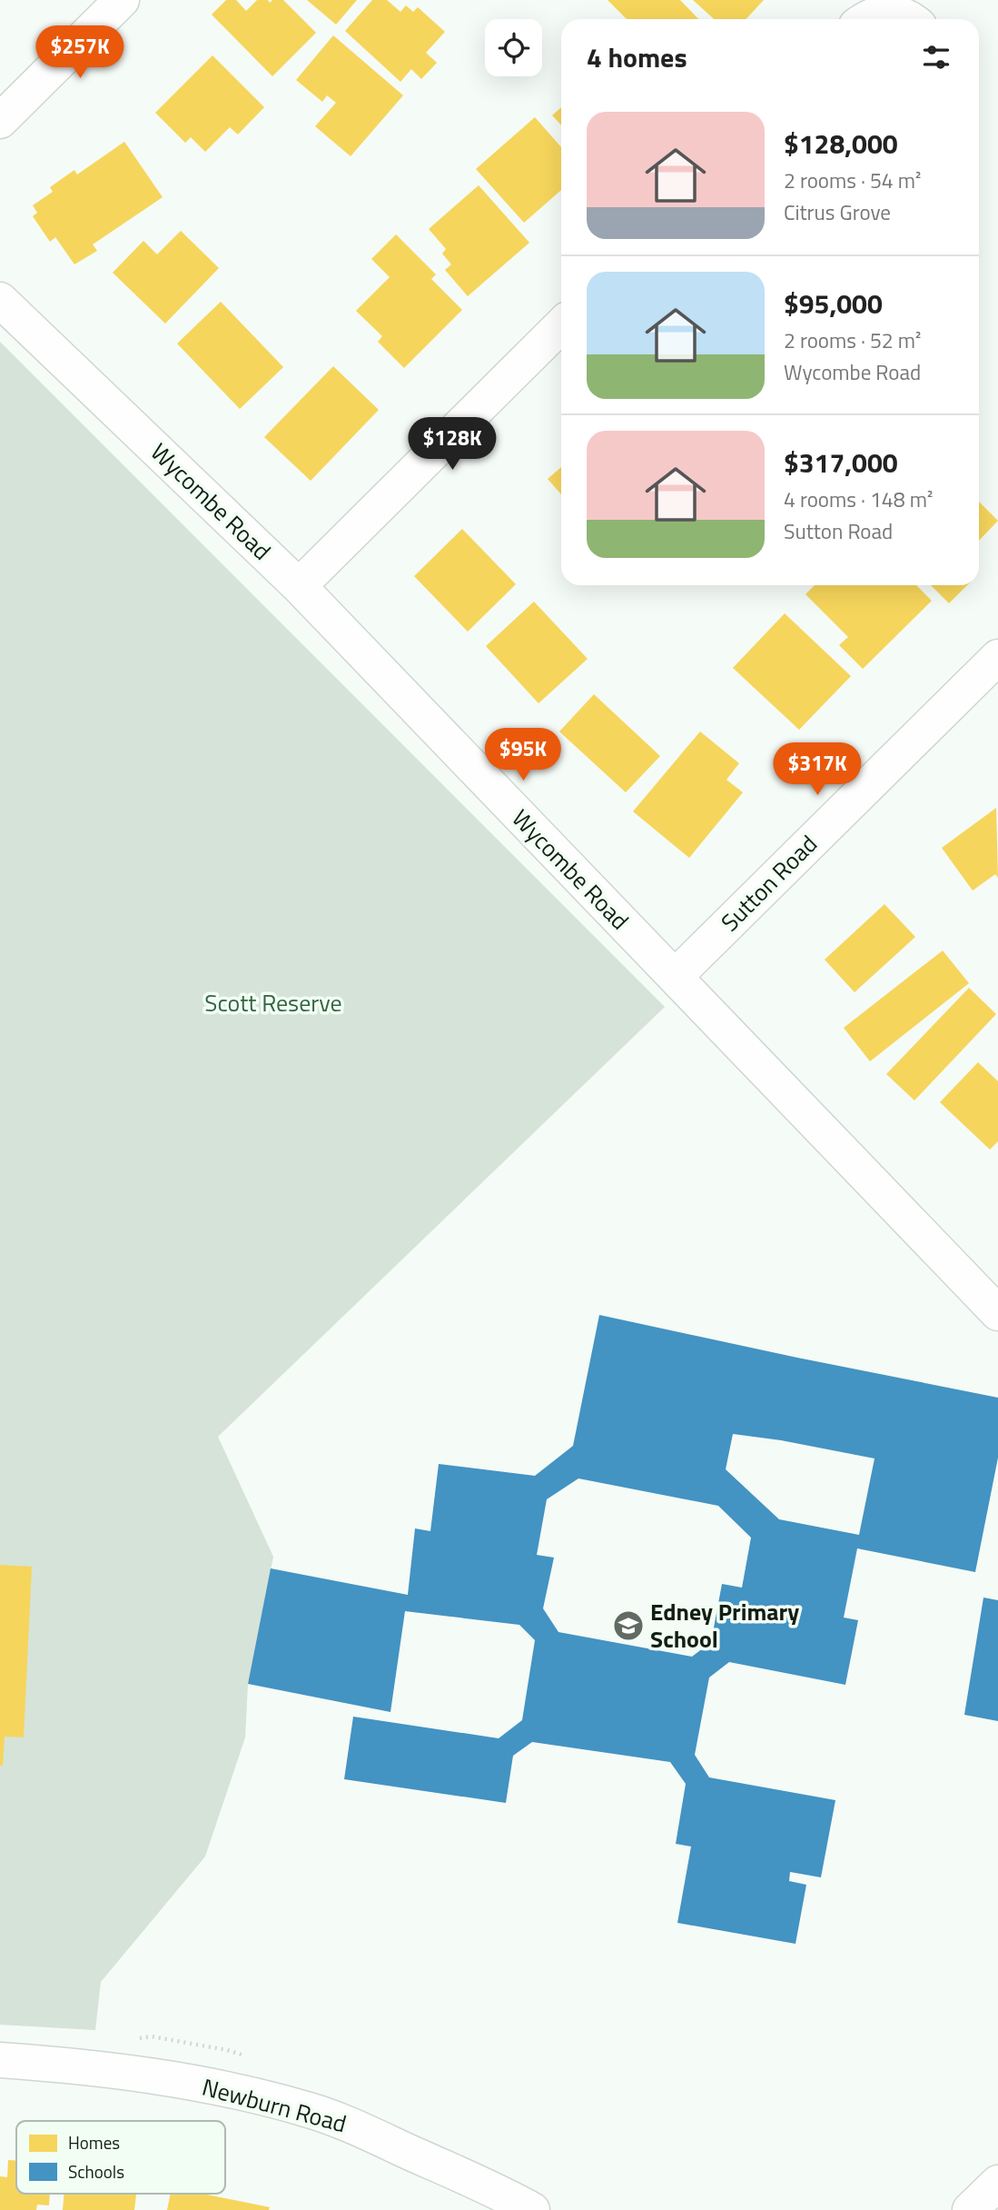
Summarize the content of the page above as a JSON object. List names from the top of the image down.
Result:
{
  "streets": {
    "street": ["Wycombe Road", "Sutton Road", "Newburn Road"]
  },
  "crossings": [
    ["Wycombe Road", "Sutton Road"]
  ],
  "parks": ["Scott Reserve"],
  "places": {
    "school or university": ["Edney Primary School"]
  },
  "legend": ["Homes", "Schools"],
  "page": {
    "heading": "4 homes",
    "price": [
      "$257K",
      "$128K",
      "$95K",
      "$317K"
    ],
    "list": [
      {
        "name": "$128,000",
        "note": "2 rooms · 54 m² · Citrus Grove"
      },
      {
        "name": "$95,000",
        "note": "2 rooms · 52 m² · Wycombe Road"
      },
      {
        "name": "$317,000",
        "note": "4 rooms · 148 m² · Sutton Road"
      }
    ]
  }
}
